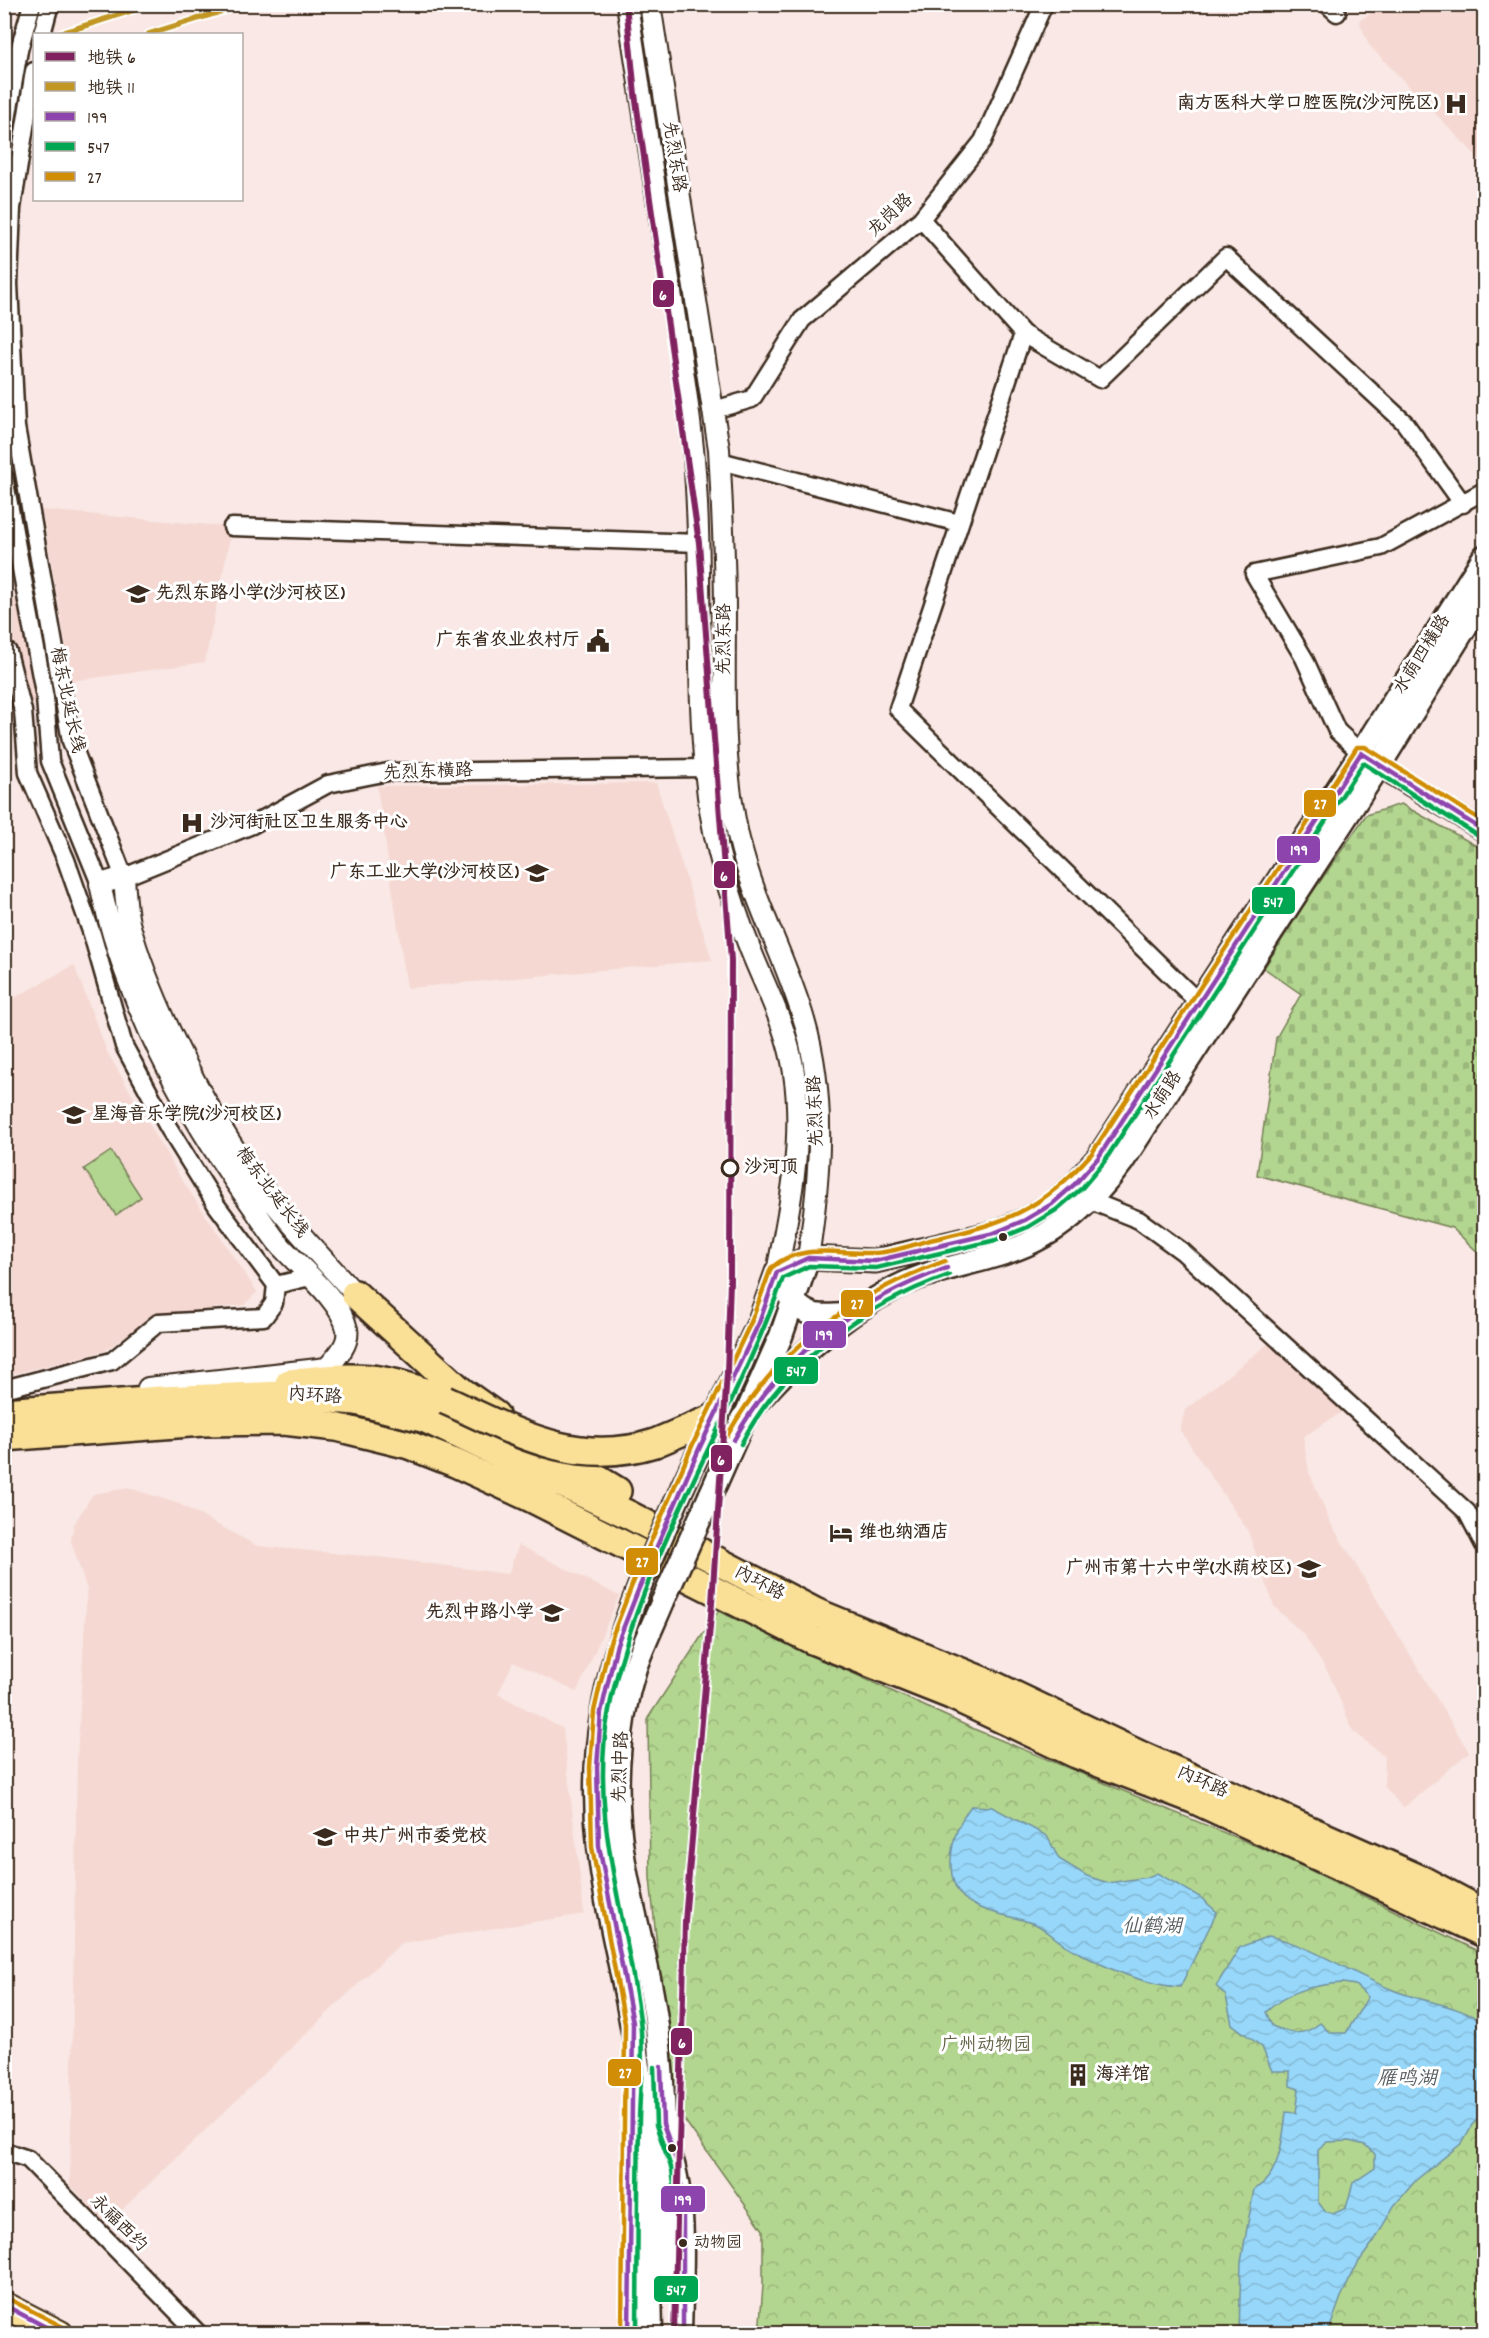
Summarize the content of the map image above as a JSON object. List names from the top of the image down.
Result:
{
  "streets": {
    "highway": ["内环路"],
    "main road": [
      "先烈东路",
      "水荫四横路",
      "水荫路",
      "先烈中路"
    ],
    "street": [
      "龙岗路",
      "梅东北延长线",
      "先烈东横路",
      "永福西约"
    ]
  },
  "crossings": [
    ["先烈东路", "龙岗路"],
    ["先烈东路", "先烈东横路"],
    ["先烈东路", "水荫路"],
    ["先烈东路", "先烈中路"],
    ["水荫四横路", "水荫路"],
    ["梅东北延长线", "先烈东横路"]
  ],
  "water": ["仙鹤湖", "雁鸣湖"],
  "parks": ["广州动物园"],
  "places": {
    "hospital": ["南方医科大学口腔医院(沙河院区)", "沙河街社区卫生服务中心"],
    "school or university": [
      "先烈东路小学(沙河校区)",
      "广东工业大学(沙河校区)",
      "星海音乐学院(沙河校区)",
      "广州市第十六中学(水荫校区)",
      "先烈中路小学",
      "中共广州市委党校"
    ],
    "public building": ["广东省农业农村厅"],
    "other": ["沙河顶", "动物园"],
    "hotel": ["维也纳酒店"],
    "building": ["海洋馆"]
  },
  "lines": [
    "metro line 6",
    "metro line 11",
    "transit line 27",
    "transit line 199",
    "transit line 547"
  ],
  "legend": [
    "地铁 6",
    "地铁 11",
    "199",
    "547",
    "27"
  ]
}
